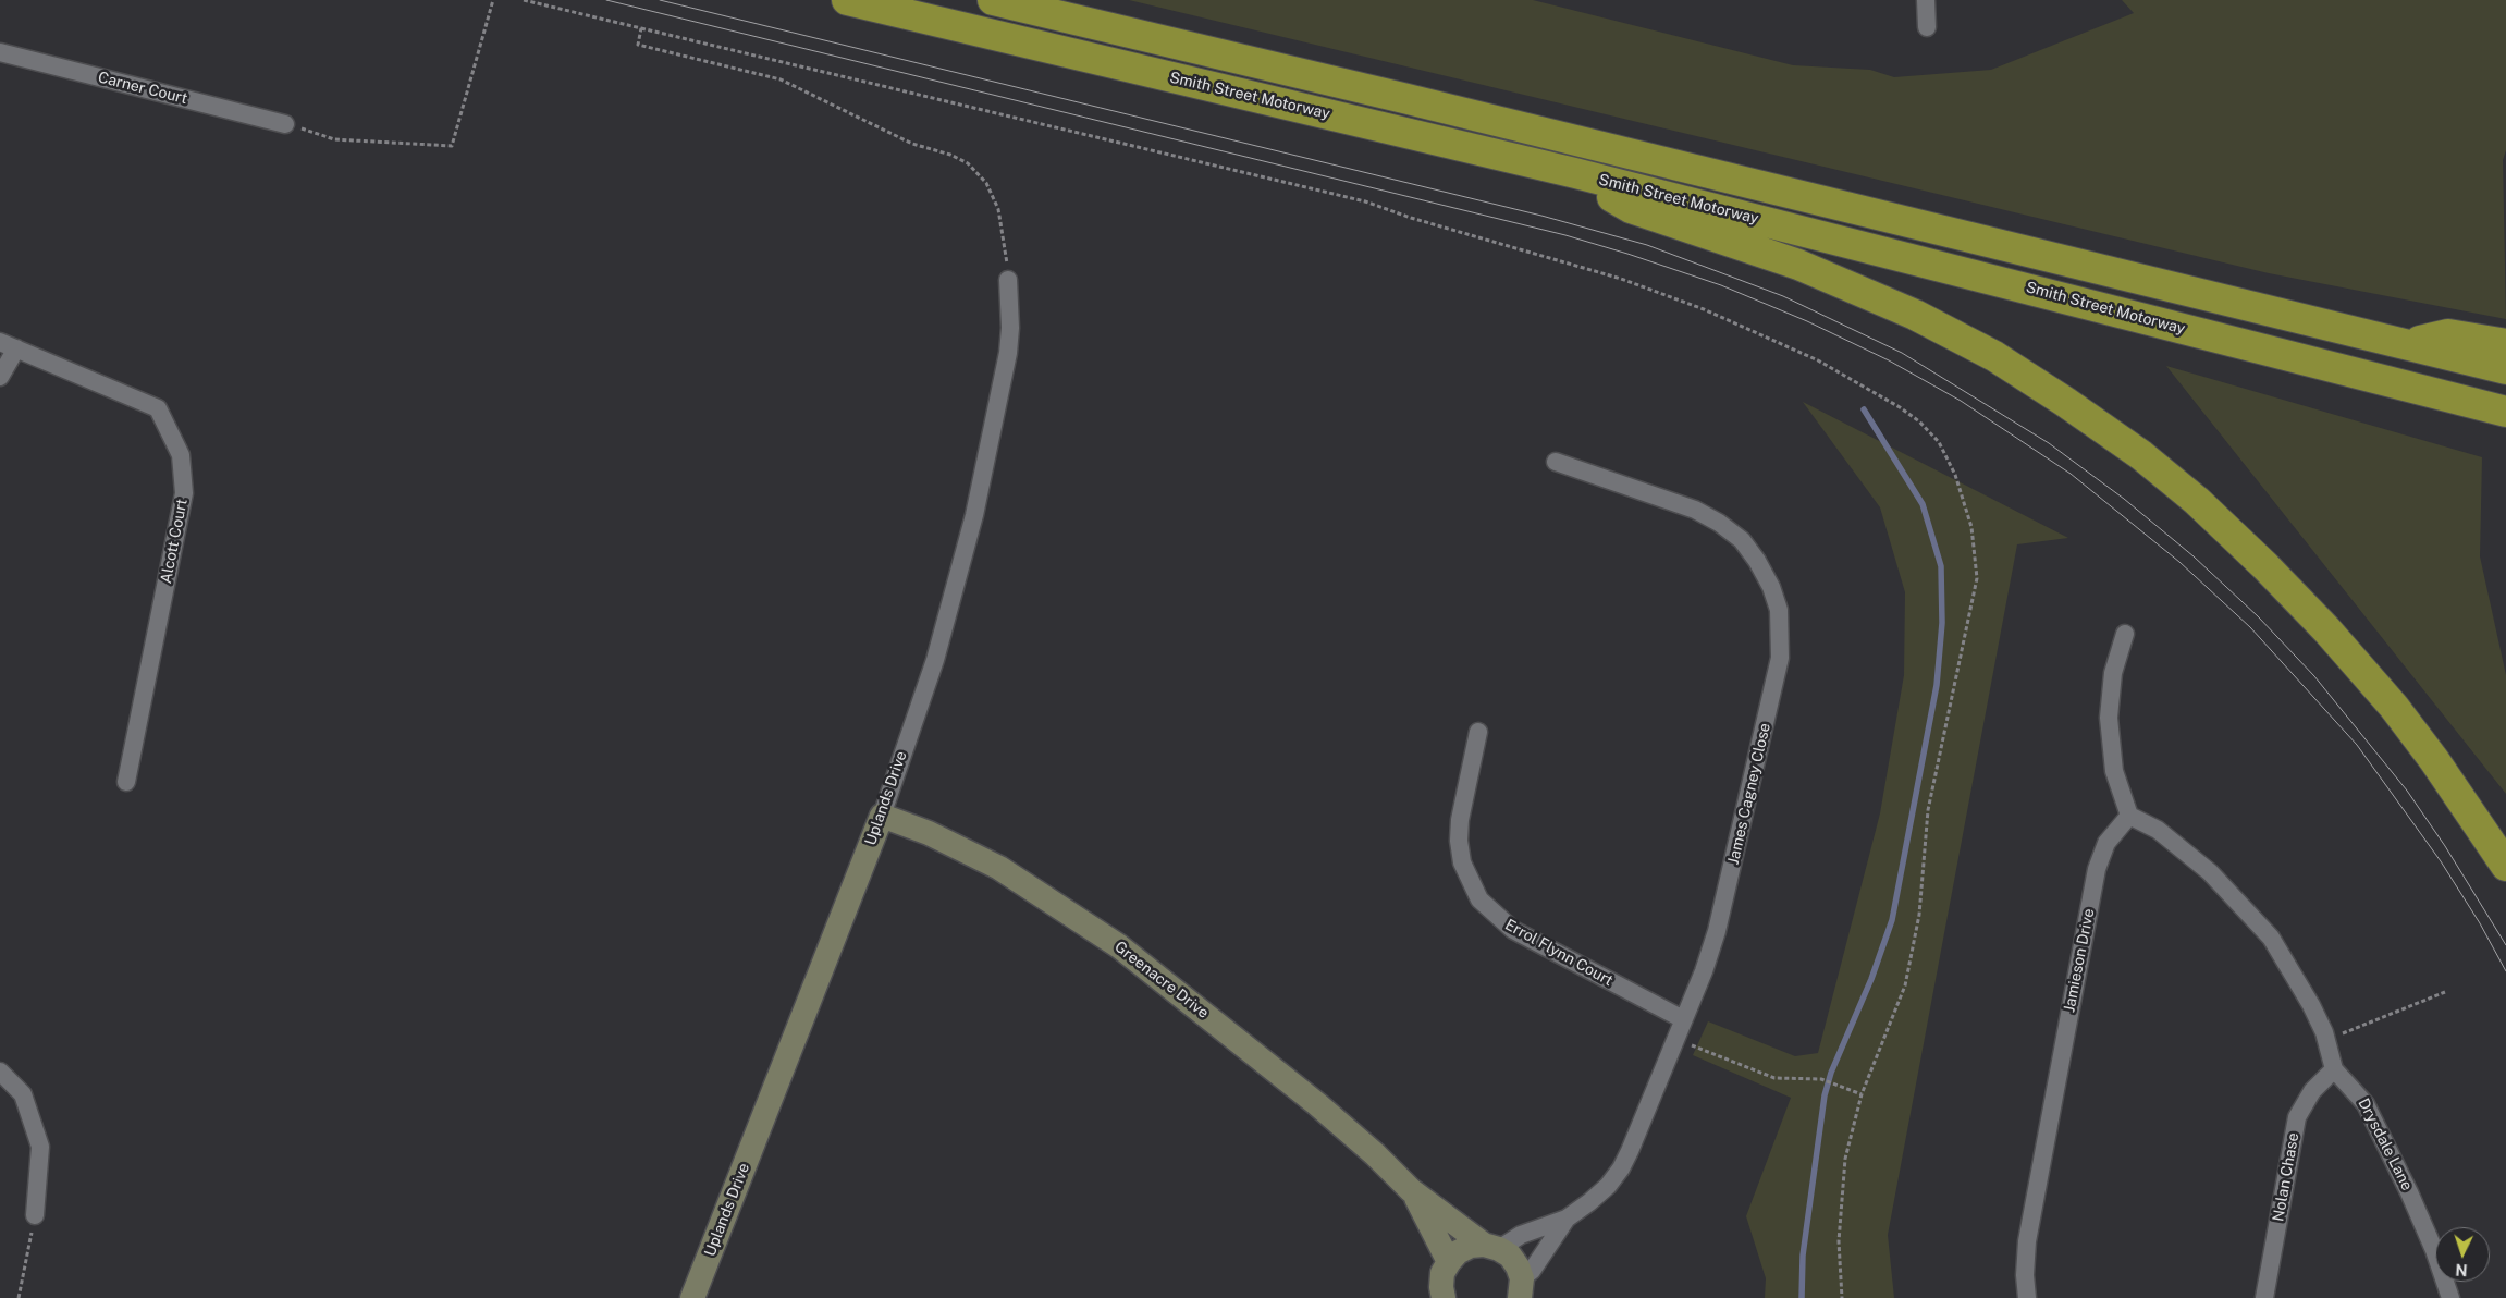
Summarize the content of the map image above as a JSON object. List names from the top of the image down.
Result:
{
  "streets": {
    "highway": ["Smith Street Motorway"],
    "street": [
      "Carner Court",
      "Alcott Court",
      "James Cagney Close",
      "Uplands Drive",
      "Errol Flynn Court",
      "Jamieson Drive",
      "Greenacre Drive",
      "Drysdale Lane",
      "Nolan Chase"
    ]
  },
  "crossings": [
    ["James Cagney Close", "Errol Flynn Court"],
    ["James Cagney Close", "Greenacre Drive"],
    ["Uplands Drive", "Greenacre Drive"],
    ["Jamieson Drive", "Drysdale Lane"],
    ["Drysdale Lane", "Nolan Chase"]
  ],
  "north": "bottom"
}
